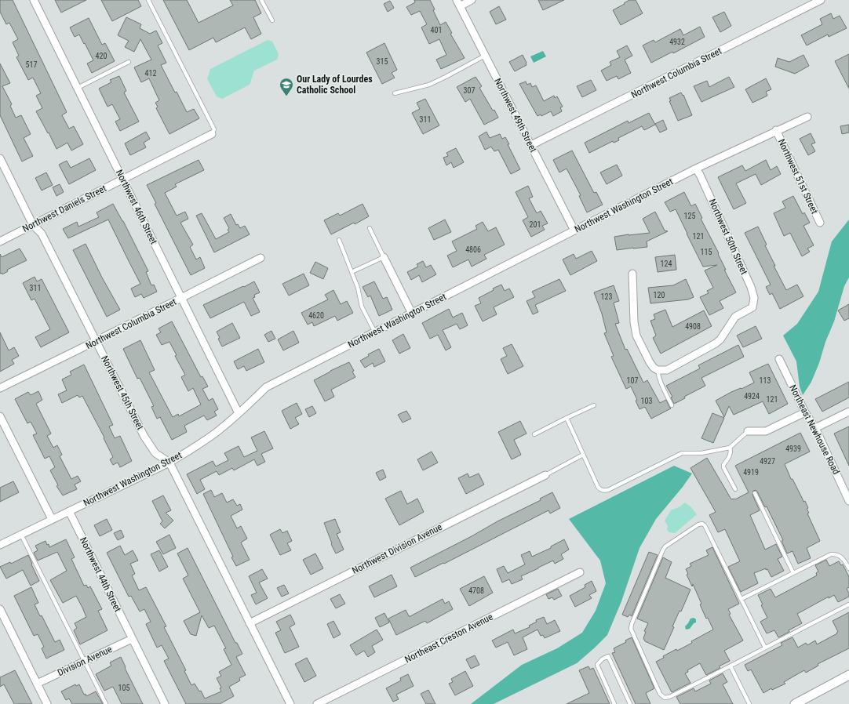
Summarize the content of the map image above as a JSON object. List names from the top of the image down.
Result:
{
  "streets": {
    "street": [
      "Northwest Columbia Street",
      "Northwest 49th Street",
      "Northwest 51st Street",
      "Northwest Washington Street",
      "Northwest 46th Street",
      "Northwest Daniels Street",
      "Northwest 50th Street",
      "Northwest 45th Street",
      "Northeast Newhouse Road",
      "Northwest Division Avenue",
      "Northwest 44th Street",
      "Northeast Creston Avenue",
      "Division Avenue"
    ]
  },
  "crossings": [
    ["Northwest Columbia Street", "Northwest 49th Street"],
    ["Northwest Columbia Street", "Northwest 46th Street"],
    ["Northwest Columbia Street", "Northwest 45th Street"],
    ["Northwest 49th Street", "Northwest Washington Street"],
    ["Northwest 51st Street", "Northwest Washington Street"],
    ["Northwest Washington Street", "Northwest 46th Street"],
    ["Northwest Washington Street", "Northwest 50th Street"],
    ["Northwest Washington Street", "Northwest 45th Street"],
    ["Northwest Washington Street", "Northwest 44th Street"],
    ["Northwest 46th Street", "Northwest Daniels Street"],
    ["Northwest Daniels Street", "Northwest 45th Street"],
    ["Northwest 45th Street", "Northwest Division Avenue"],
    ["Northwest 44th Street", "Division Avenue"]
  ],
  "places": {
    "school or university": ["Our Lady of Lourdes Catholic School"]
  },
  "house_numbers": [
    "401",
    "4932",
    "420",
    "315",
    "517",
    "412",
    "307",
    "311",
    "125",
    "201",
    "121",
    "4806",
    "115",
    "124",
    "311",
    "120",
    "123",
    "4620",
    "4908",
    "107",
    "113",
    "4924",
    "121",
    "103",
    "4939",
    "4927",
    "4919",
    "4708",
    "105"
  ]
}
